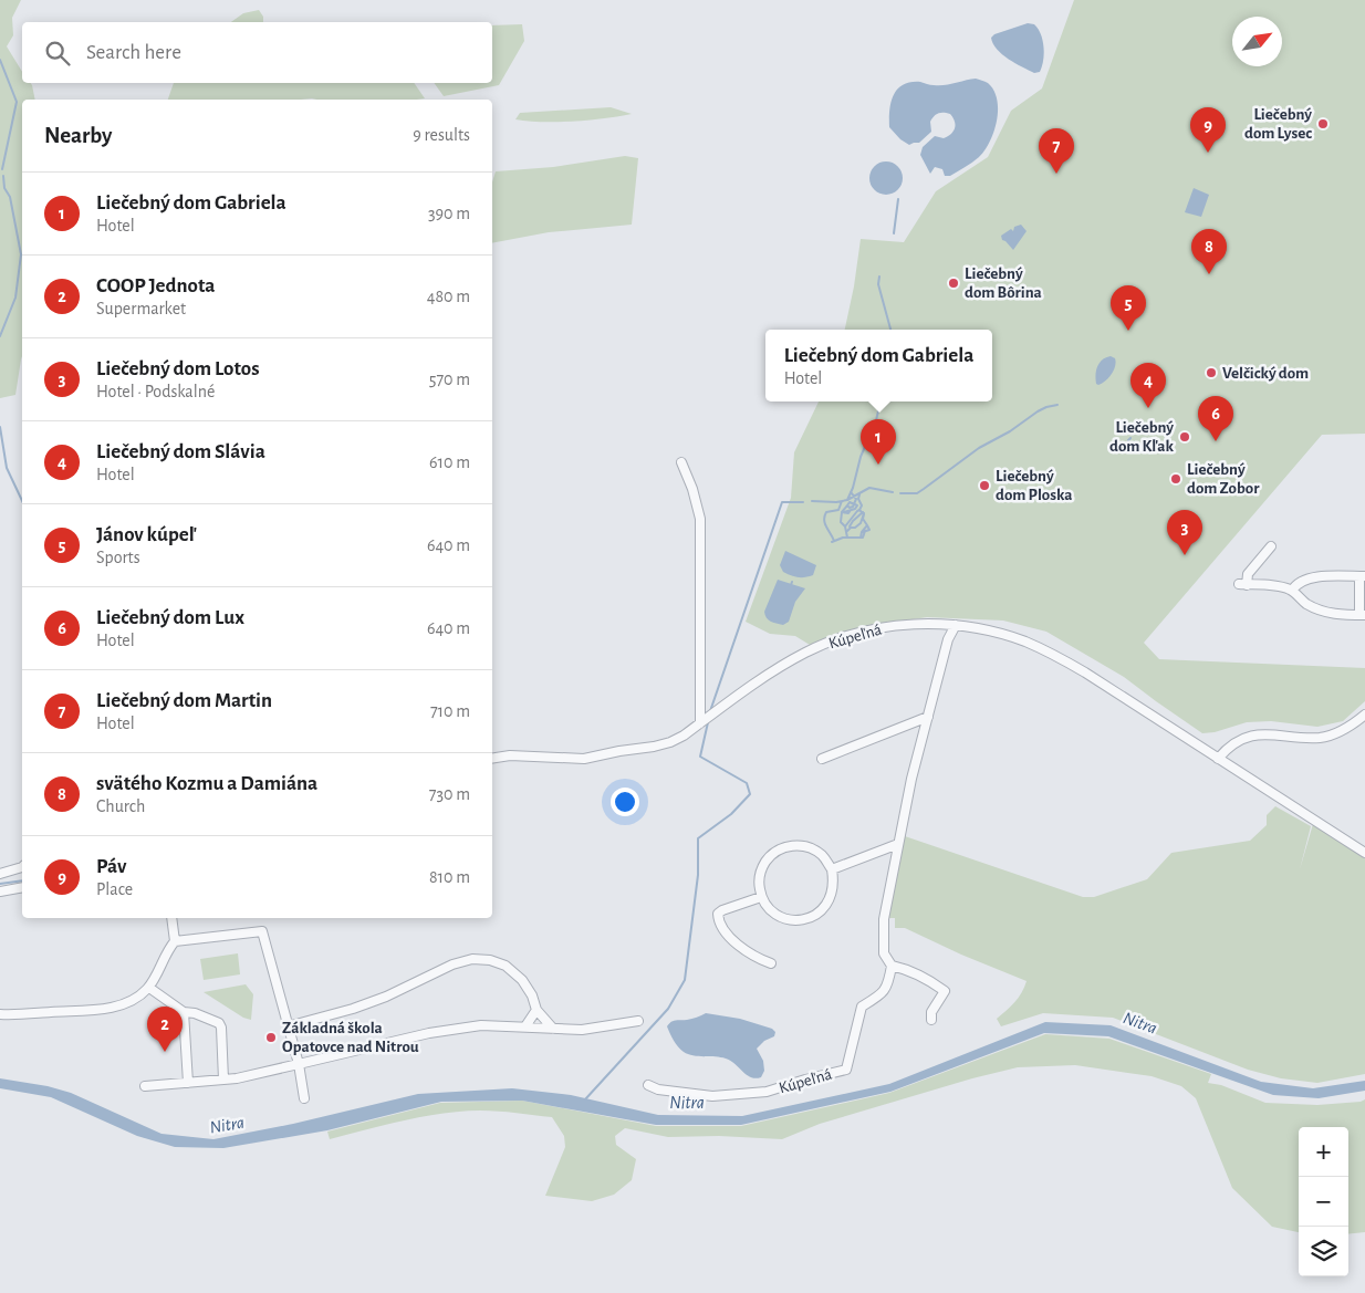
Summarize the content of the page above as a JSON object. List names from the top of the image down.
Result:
{
  "streets": {
    "street": ["Kúpeľná"]
  },
  "water": ["Nitra"],
  "places": [
    "Liečebný dom Lysec",
    "Liečebný dom Bôrina",
    "Velčický dom",
    "Liečebný dom Kľak",
    "Liečebný dom Zobor",
    "Liečebný dom Ploska",
    "Základná škola Opatovce nad Nitrou"
  ],
  "north": "top right",
  "page": {
    "search": "Search here",
    "heading": ["Nearby", "9 results"],
    "pins": [
      "9",
      "7",
      "8",
      "5",
      "4",
      "6",
      "1",
      "3",
      "2"
    ],
    "list": [
      {
        "mark": "1",
        "name": "Liečebný dom Gabriela",
        "note": "Hotel",
        "value": "390 m"
      },
      {
        "mark": "2",
        "name": "COOP Jednota",
        "note": "Supermarket",
        "value": "480 m"
      },
      {
        "mark": "3",
        "name": "Liečebný dom Lotos",
        "note": "Hotel · Podskalné",
        "value": "570 m"
      },
      {
        "mark": "4",
        "name": "Liečebný dom Slávia",
        "note": "Hotel",
        "value": "610 m"
      },
      {
        "mark": "5",
        "name": "Jánov kúpeľ",
        "note": "Sports",
        "value": "640 m"
      },
      {
        "mark": "6",
        "name": "Liečebný dom Lux",
        "note": "Hotel",
        "value": "640 m"
      },
      {
        "mark": "7",
        "name": "Liečebný dom Martin",
        "note": "Hotel",
        "value": "710 m"
      },
      {
        "mark": "8",
        "name": "svätého Kozmu a Damiána",
        "note": "Church",
        "value": "730 m"
      },
      {
        "mark": "9",
        "name": "Páv",
        "note": "Place",
        "value": "810 m"
      }
    ],
    "popup": ["Liečebný dom Gabriela", "Hotel"],
    "map_buttons": ["+", "−"]
  }
}
